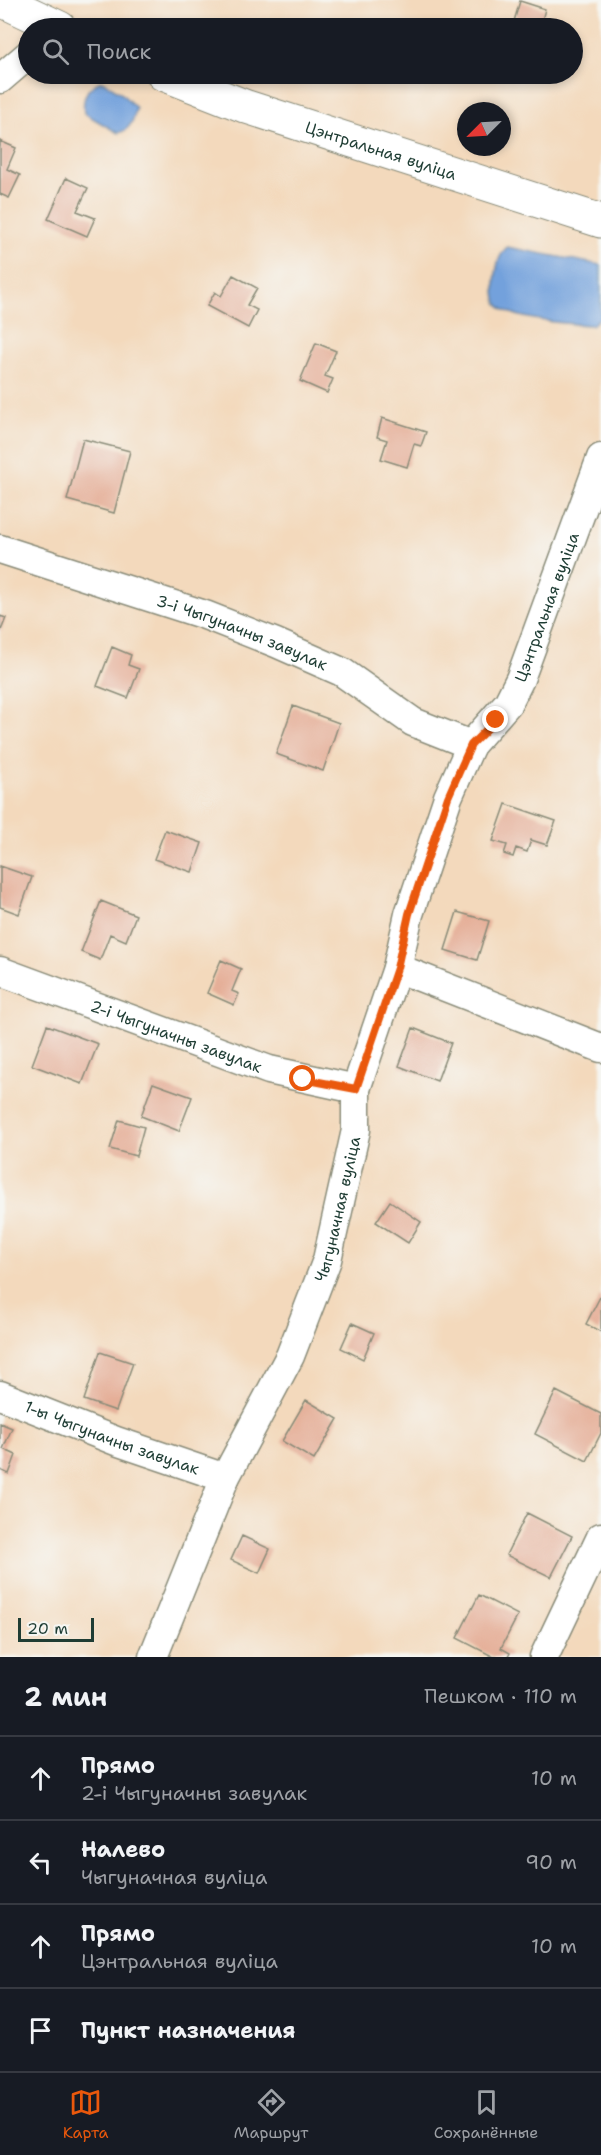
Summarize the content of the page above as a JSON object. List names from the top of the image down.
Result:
{
  "streets": {
    "street": [
      "Цэнтральная вуліца",
      "3-і Чыгуначны завулак",
      "2-і Чыгуначны завулак",
      "Чыгуначная вуліца",
      "1-ы Чыгуначны завулак"
    ]
  },
  "crossings": [
    ["Цэнтральная вуліца", "3-і Чыгуначны завулак"],
    ["Цэнтральная вуліца", "Чыгуначная вуліца"],
    ["3-і Чыгуначны завулак", "Чыгуначная вуліца"],
    ["2-і Чыгуначны завулак", "Чыгуначная вуліца"],
    ["Чыгуначная вуліца", "1-ы Чыгуначны завулак"]
  ],
  "scale_bar": "20 m",
  "north": "bottom left",
  "page": {
    "search": "Поиск",
    "scale": "20 m",
    "heading": ["2 мин", "Пешком · 110 m"],
    "list": [
      ["Прямо", "2-і Чыгуначны завулак", "10 m"],
      ["Налево", "Чыгуначная вуліца", "90 m"],
      ["Прямо", "Цэнтральная вуліца", "10 m"],
      "Пункт назначения"
    ],
    "nav": ["Карта", "Маршрут", "Сохранённые"]
  }
}
